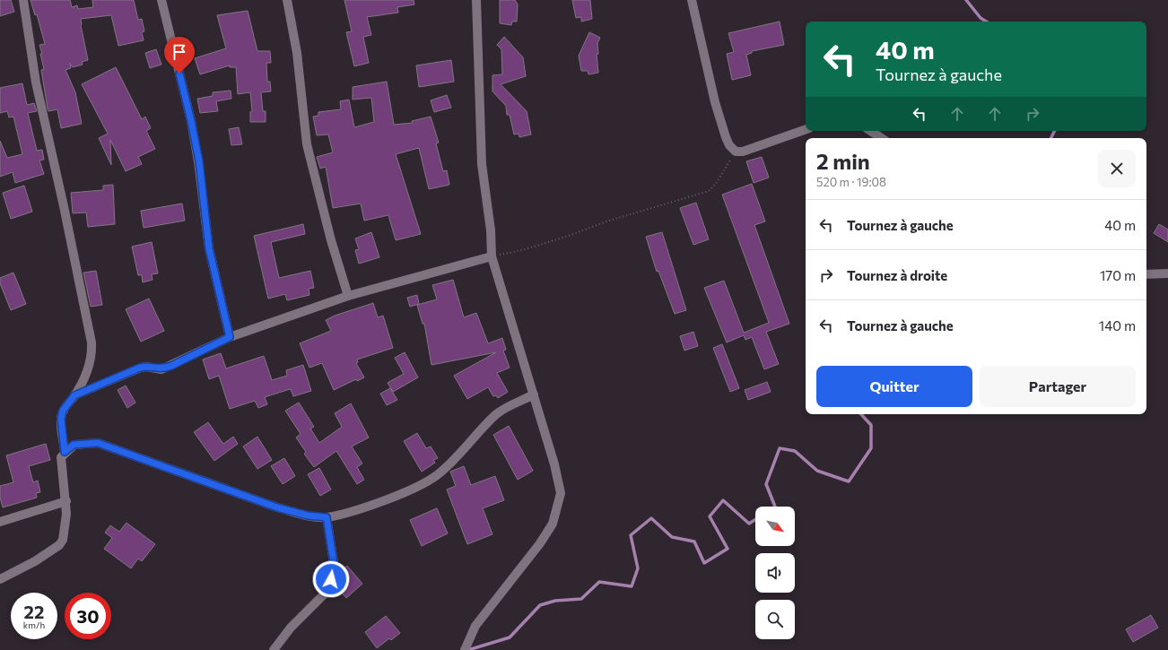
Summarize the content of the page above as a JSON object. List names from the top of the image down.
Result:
{
  "north": "bottom right",
  "page": {
    "turn": ["40 m", "Tournez à gauche"],
    "heading": ["2 min", "520 m · 19:08"],
    "list": [
      {
        "name": "Tournez à gauche",
        "value": "40 m"
      },
      {
        "name": "Tournez à droite",
        "value": "170 m"
      },
      {
        "name": "Tournez à gauche",
        "value": "140 m"
      }
    ],
    "buttons": ["Quitter", "Partager"],
    "speed": "22 km/h",
    "limit": "30"
  }
}
